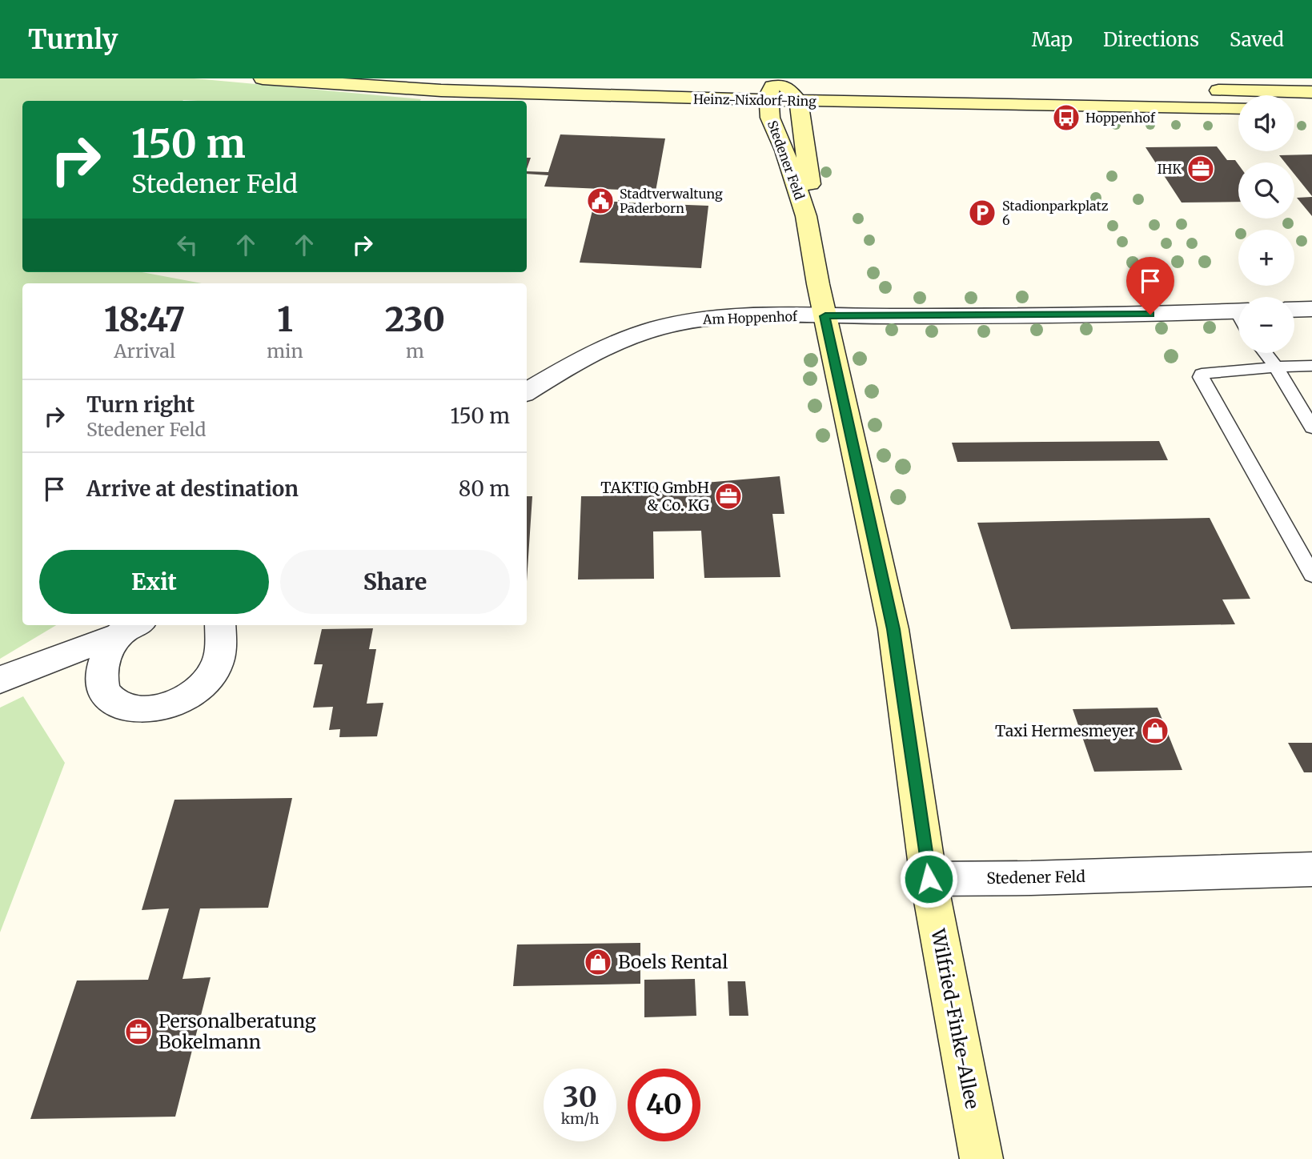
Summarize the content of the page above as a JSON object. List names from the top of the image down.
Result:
{
  "streets": {
    "main road": ["Heinz-Nixdorf-Ring", "Stedener Feld", "Wilfried-Finke-Allee"],
    "street": ["Am Hoppenhof"]
  },
  "crossings": [
    ["Heinz-Nixdorf-Ring", "Stedener Feld"],
    ["Stedener Feld", "Am Hoppenhof"],
    ["Stedener Feld", "Wilfried-Finke-Allee"]
  ],
  "places": {
    "bus stop": ["Hoppenhof"],
    "office": ["IHK", "TAKTIQ GmbH & Co. KG", "Personalberatung Bokelmann"],
    "public building": ["Stadtverwaltung Paderborn"],
    "parking": ["Stadionparkplatz 6"],
    "shop": ["Taxi Hermesmeyer", "Boels Rental"]
  },
  "page": {
    "header": "Turnly",
    "nav": ["Map", "Directions", "Saved"],
    "map_buttons": ["+", "−"],
    "turn": ["150 m", "Stedener Feld"],
    "eta": [
      "18:47",
      "Arrival",
      "1",
      "min",
      "230",
      "m"
    ],
    "list": [
      {
        "name": "Turn right",
        "note": "Stedener Feld",
        "value": "150 m"
      },
      {
        "name": "Arrive at destination",
        "value": "80 m"
      }
    ],
    "buttons": ["Exit", "Share"],
    "speed": "30 km/h",
    "limit": "40"
  }
}
